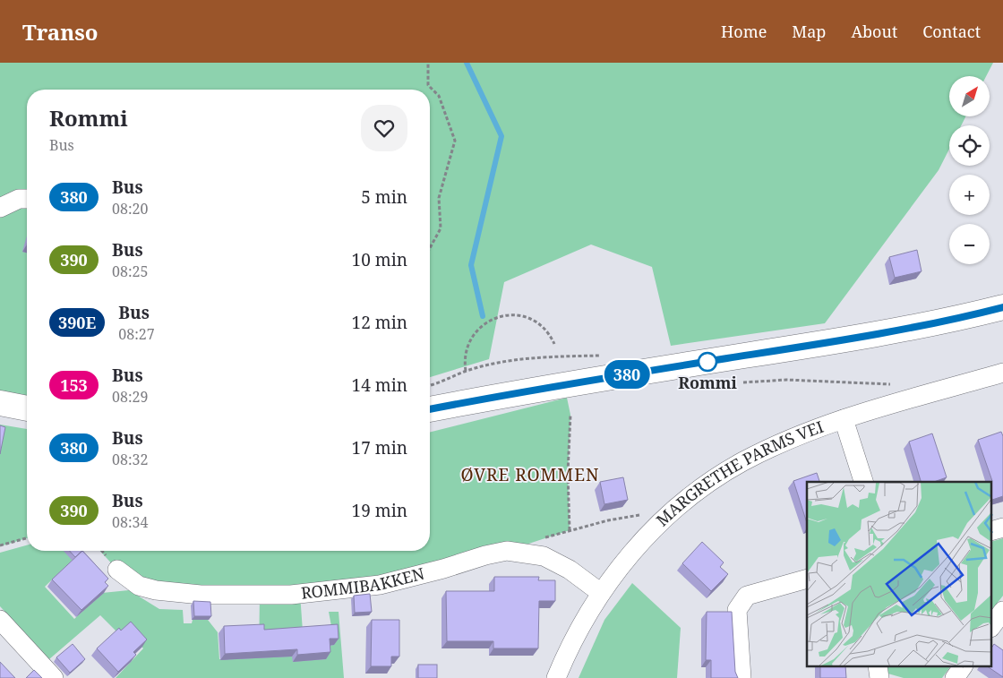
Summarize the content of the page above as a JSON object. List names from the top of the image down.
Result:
{
  "streets": {
    "street": ["MARGRETHE PARMS VEI", "ROMMIBAKKEN"]
  },
  "crossings": [
    ["MARGRETHE PARMS VEI", "ROMMIBAKKEN"]
  ],
  "districts": ["ØVRE ROMMEN"],
  "places": ["Rommi"],
  "lines": ["bus line 380"],
  "north": "top right",
  "page": {
    "header": "Transo",
    "nav": [
      "Home",
      "Map",
      "About",
      "Contact"
    ],
    "on_map": "380",
    "map_buttons": ["+", "−"],
    "heading": ["Rommi", "Bus"],
    "list": [
      {
        "mark": "380",
        "name": "Bus",
        "note": "08:20",
        "value": "5 min"
      },
      {
        "mark": "390",
        "name": "Bus",
        "note": "08:25",
        "value": "10 min"
      },
      {
        "mark": "390E",
        "name": "Bus",
        "note": "08:27",
        "value": "12 min"
      },
      {
        "mark": "153",
        "name": "Bus",
        "note": "08:29",
        "value": "14 min"
      },
      {
        "mark": "380",
        "name": "Bus",
        "note": "08:32",
        "value": "17 min"
      },
      {
        "mark": "390",
        "name": "Bus",
        "note": "08:34",
        "value": "19 min"
      }
    ]
  }
}
